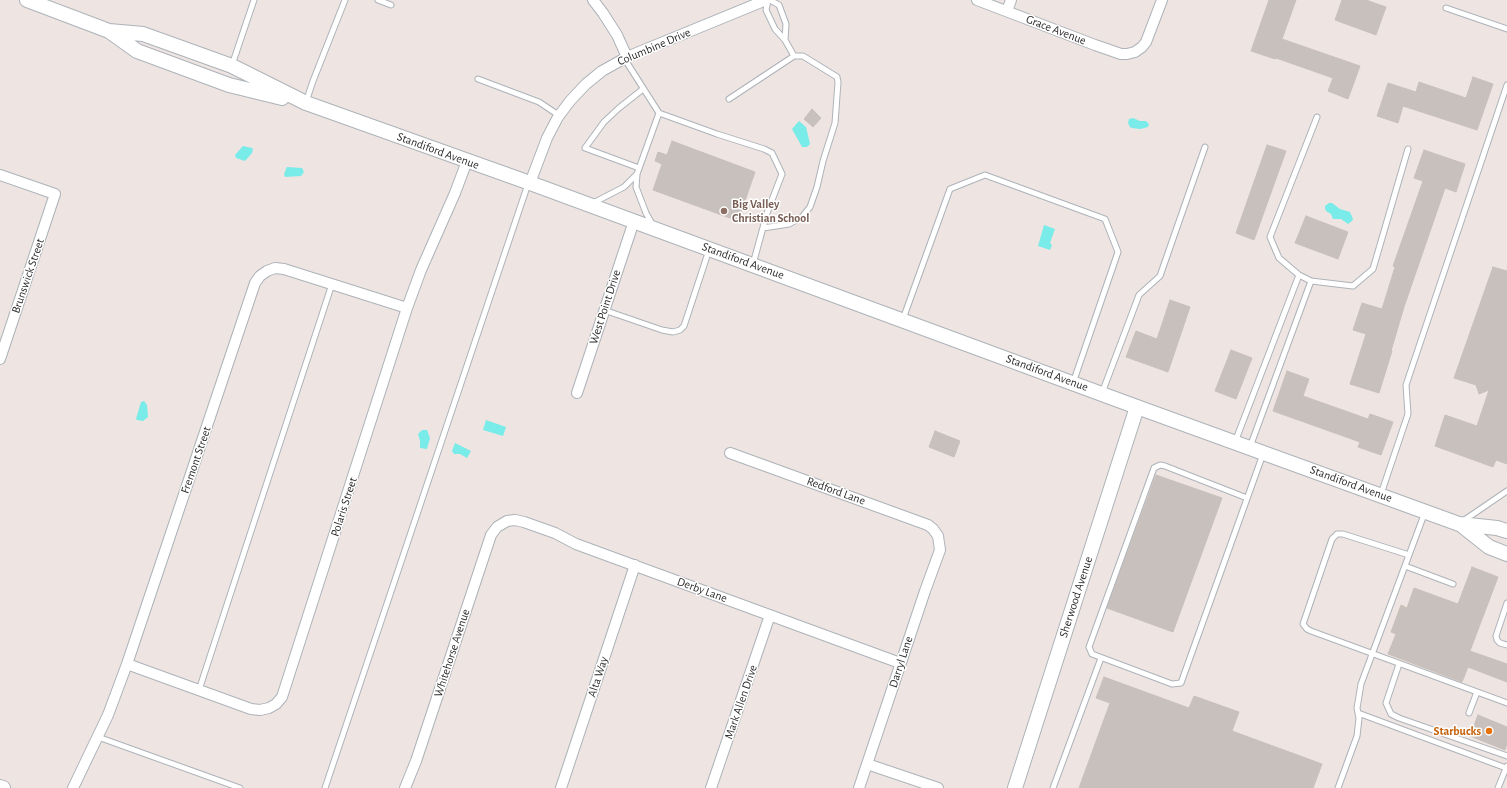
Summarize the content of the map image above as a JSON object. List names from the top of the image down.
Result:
{
  "streets": {
    "main road": ["Standiford Avenue", "Sherwood Avenue"],
    "street": [
      "Grace Avenue",
      "Columbine Drive",
      "Brunswick Street",
      "West Point Drive",
      "Fremont Street",
      "Redford Lane",
      "Polaris Street",
      "Derby Lane",
      "Whitehorse Avenue",
      "Darryl Lane",
      "Alta Way",
      "Mark Allen Drive"
    ]
  },
  "crossings": [
    ["Columbine Drive", "Standiford Avenue"],
    ["Standiford Avenue", "West Point Drive"],
    ["Standiford Avenue", "Polaris Street"],
    ["Standiford Avenue", "Sherwood Avenue"],
    ["Fremont Street", "Polaris Street"],
    ["Redford Lane", "Darryl Lane"],
    ["Derby Lane", "Whitehorse Avenue"],
    ["Derby Lane", "Darryl Lane"],
    ["Derby Lane", "Alta Way"],
    ["Derby Lane", "Mark Allen Drive"]
  ],
  "places": ["Big Valley Christian School", "Starbucks"]
}
